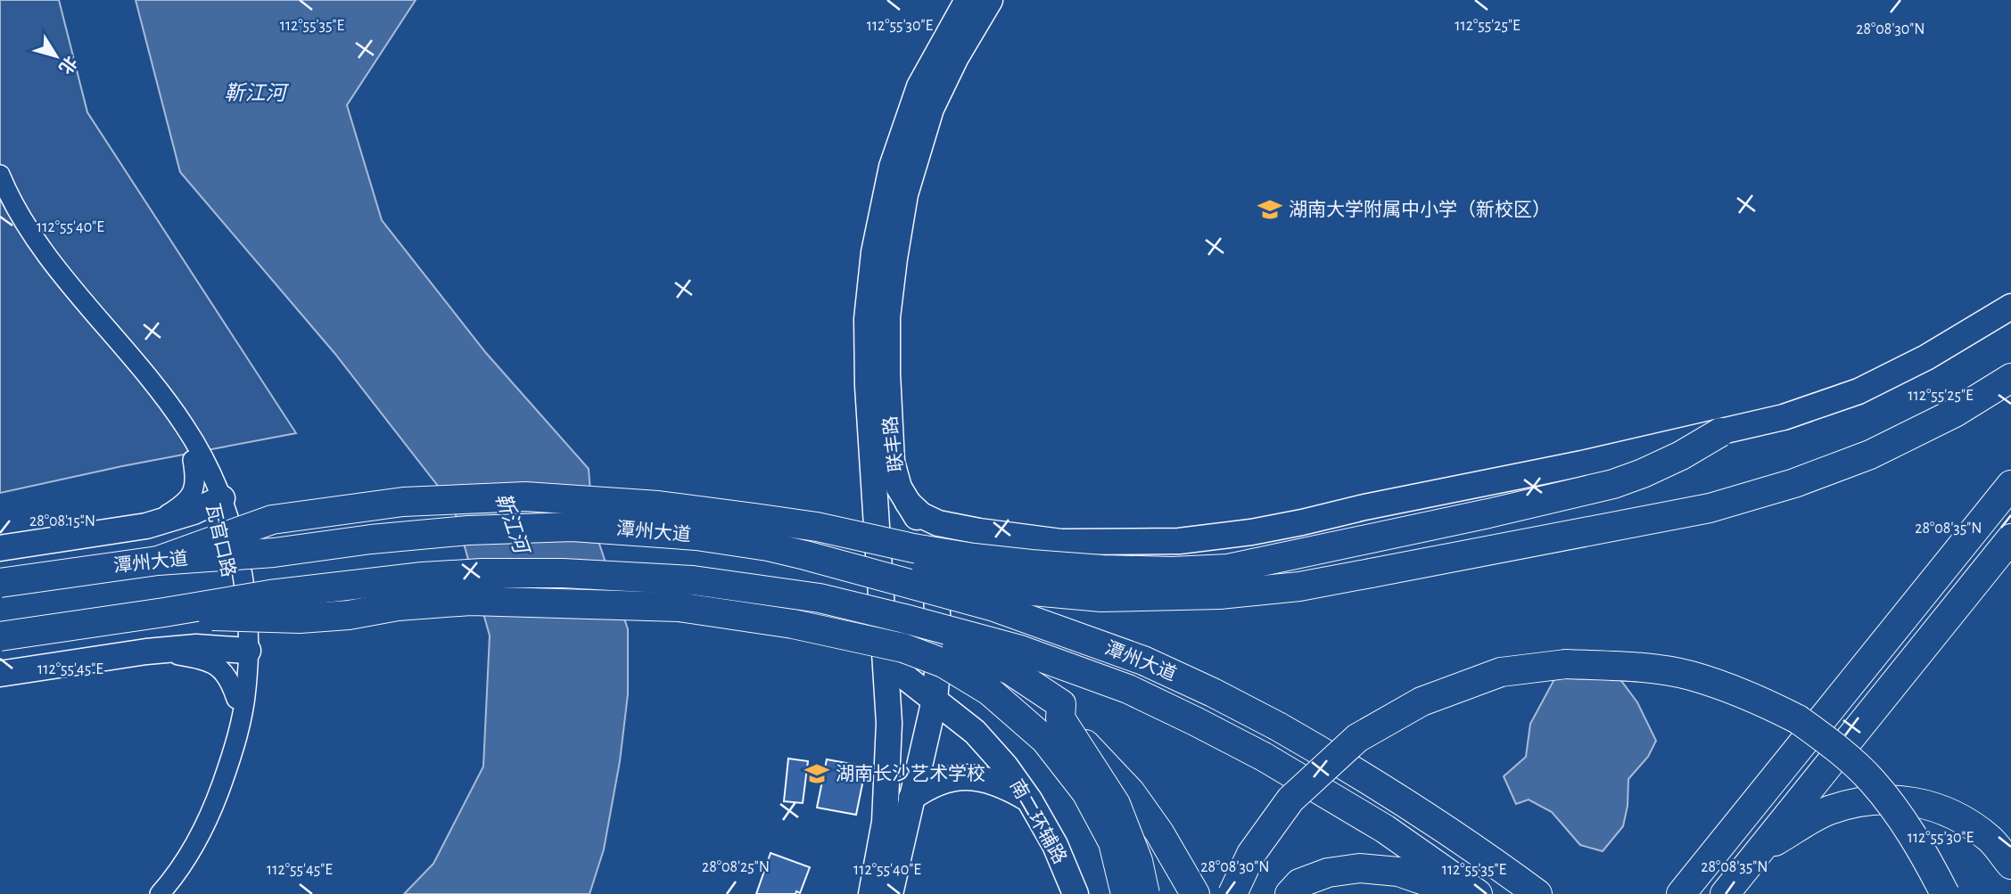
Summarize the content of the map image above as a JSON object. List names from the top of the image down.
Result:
{
  "streets": {
    "highway": ["潭州大道"],
    "main road": ["联丰路", "南二环辅路"],
    "street": ["瓦官口路"]
  },
  "crossings": [
    ["联丰路", "南二环辅路"],
    ["潭州大道", "瓦官口路"]
  ],
  "water": ["靳江河"],
  "places": {
    "school or university": ["湖南大学附属中小学（新校区）", "湖南长沙艺术学校"]
  },
  "north": "bottom right",
  "coordinates": [
    "112°55'35\"E",
    "112°55'30\"E",
    "112°55'25\"E",
    "28°08'30\"N",
    "112°55'40\"E",
    "28°08'15\"N",
    "28°08'35\"N",
    "112°55'45\"E",
    "28°08'25\"N"
  ]
}
